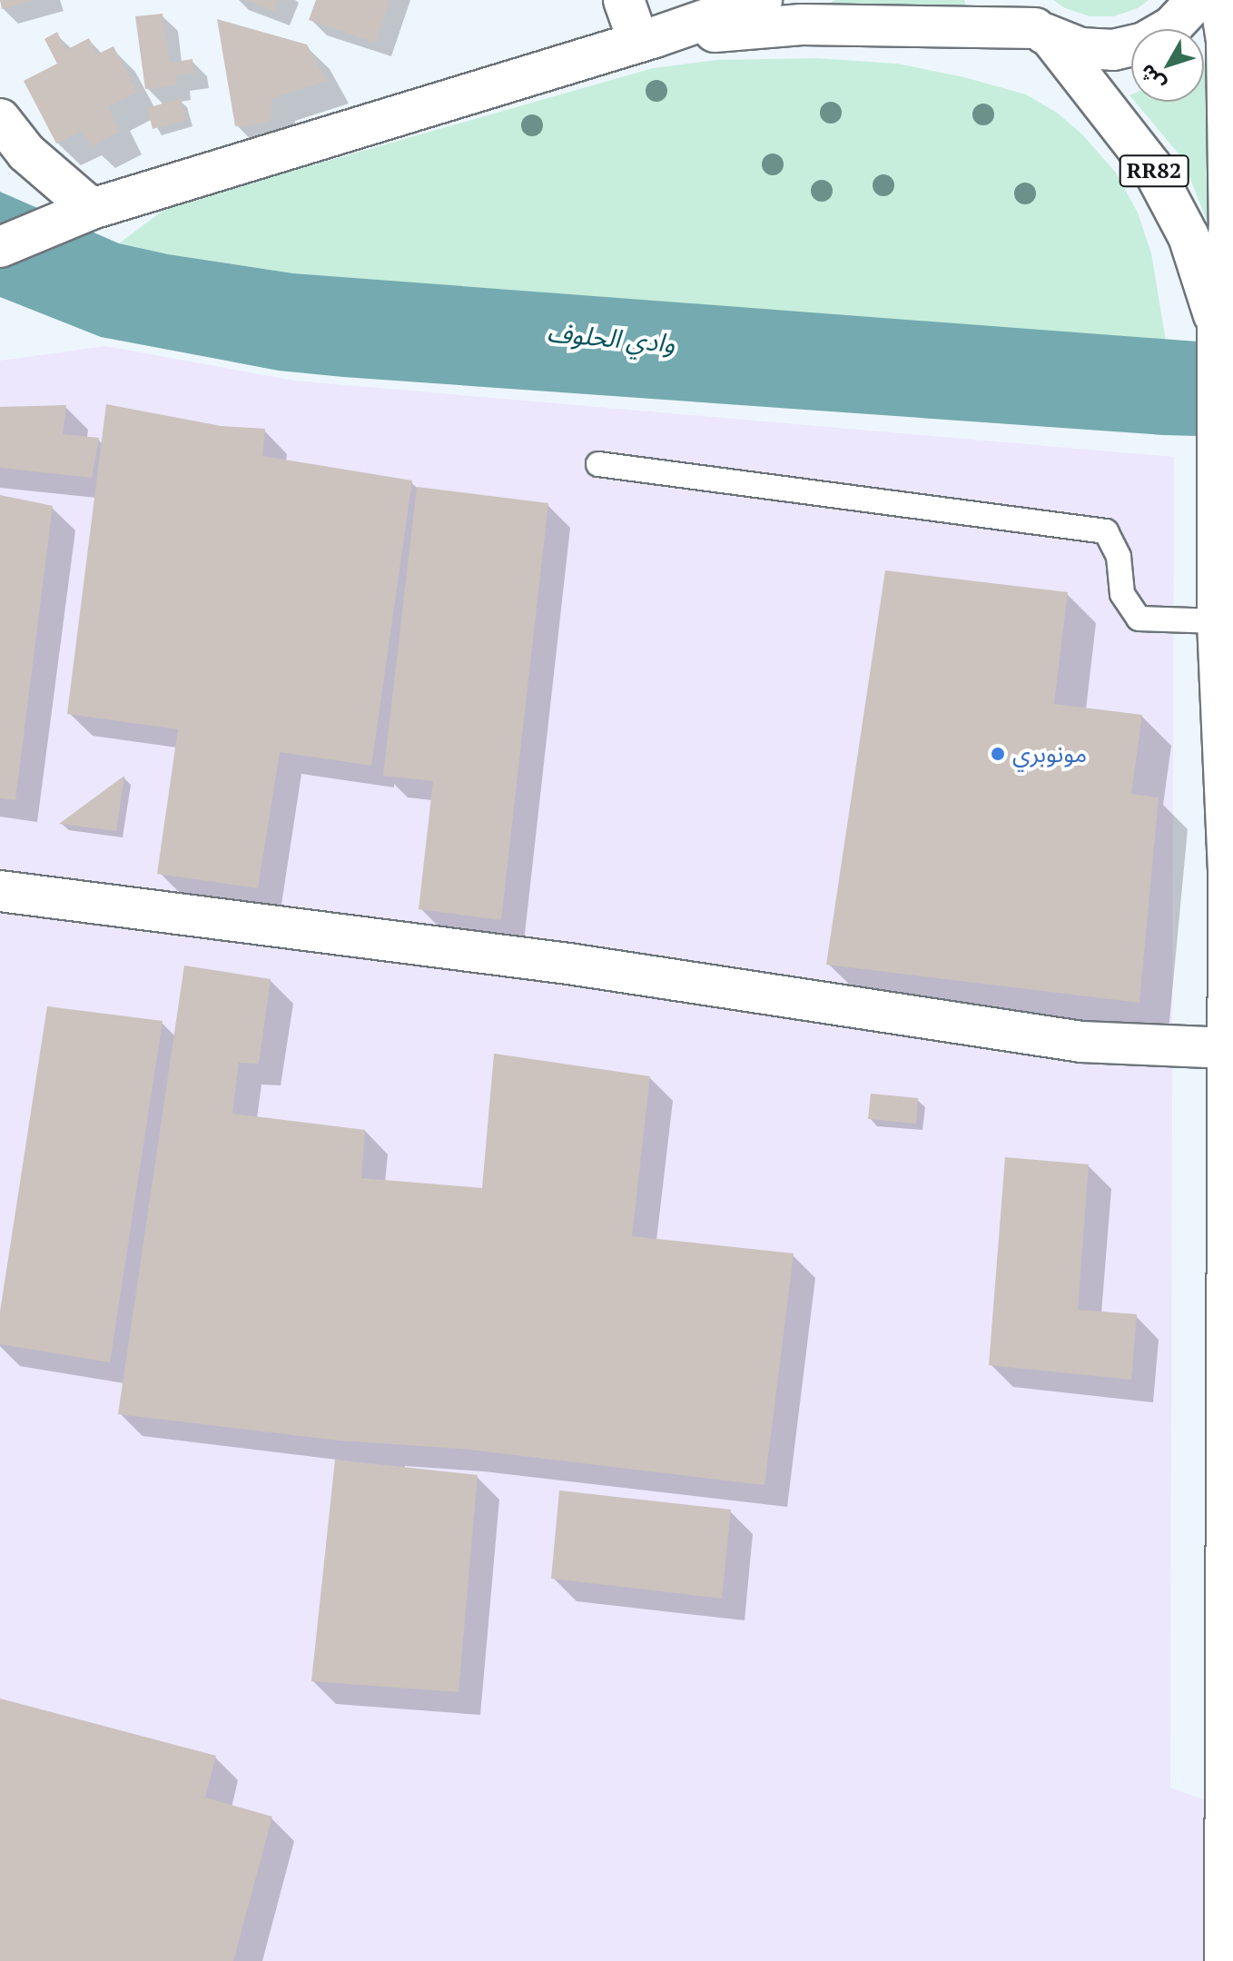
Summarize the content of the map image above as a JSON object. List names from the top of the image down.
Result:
{
  "streets": {
    "main road": ["RR82"]
  },
  "water": ["وادي الحلوف"],
  "places": ["مونوبري"],
  "north": "bottom left"
}
